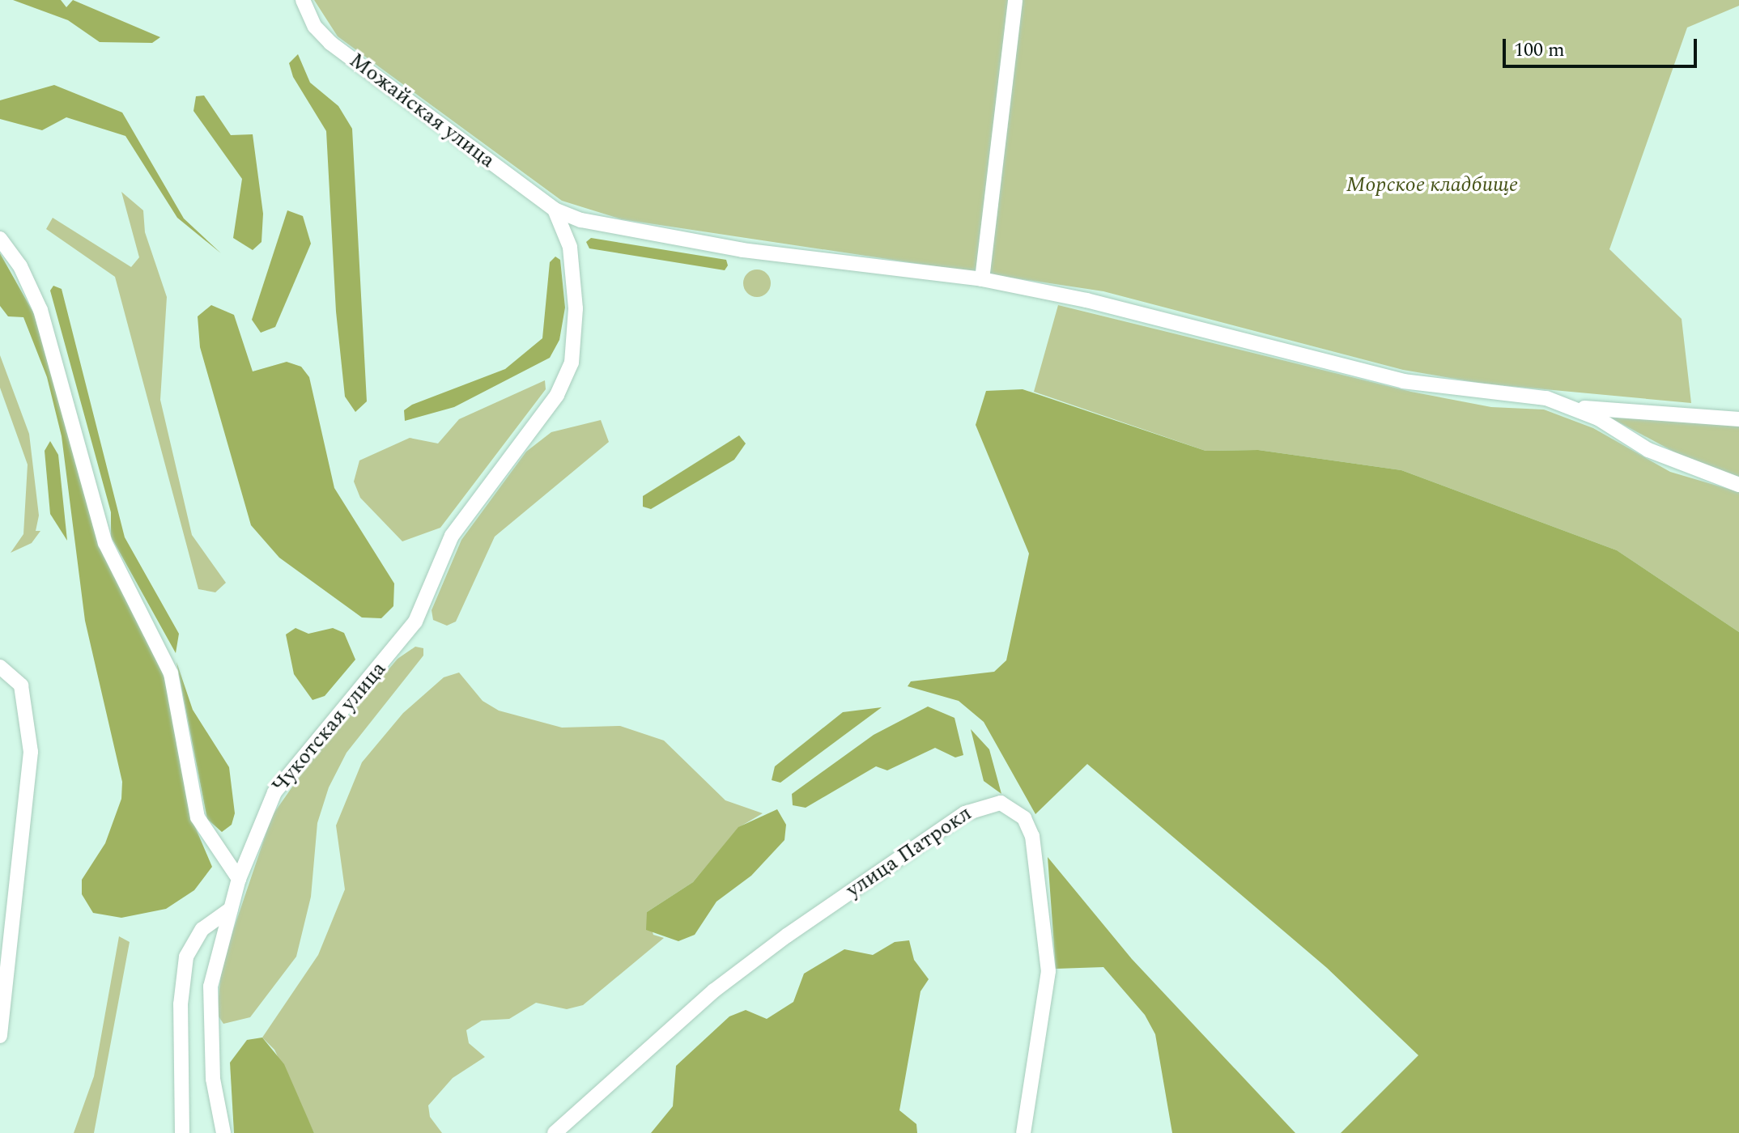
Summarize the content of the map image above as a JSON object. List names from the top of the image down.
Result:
{
  "streets": {
    "street": ["Можайская улица", "Чукотская улица", "улица Патрокл"]
  },
  "crossings": [
    ["Можайская улица", "Чукотская улица"]
  ],
  "parks": ["Морское кладбище"],
  "scale_bar": "100 m"
}
